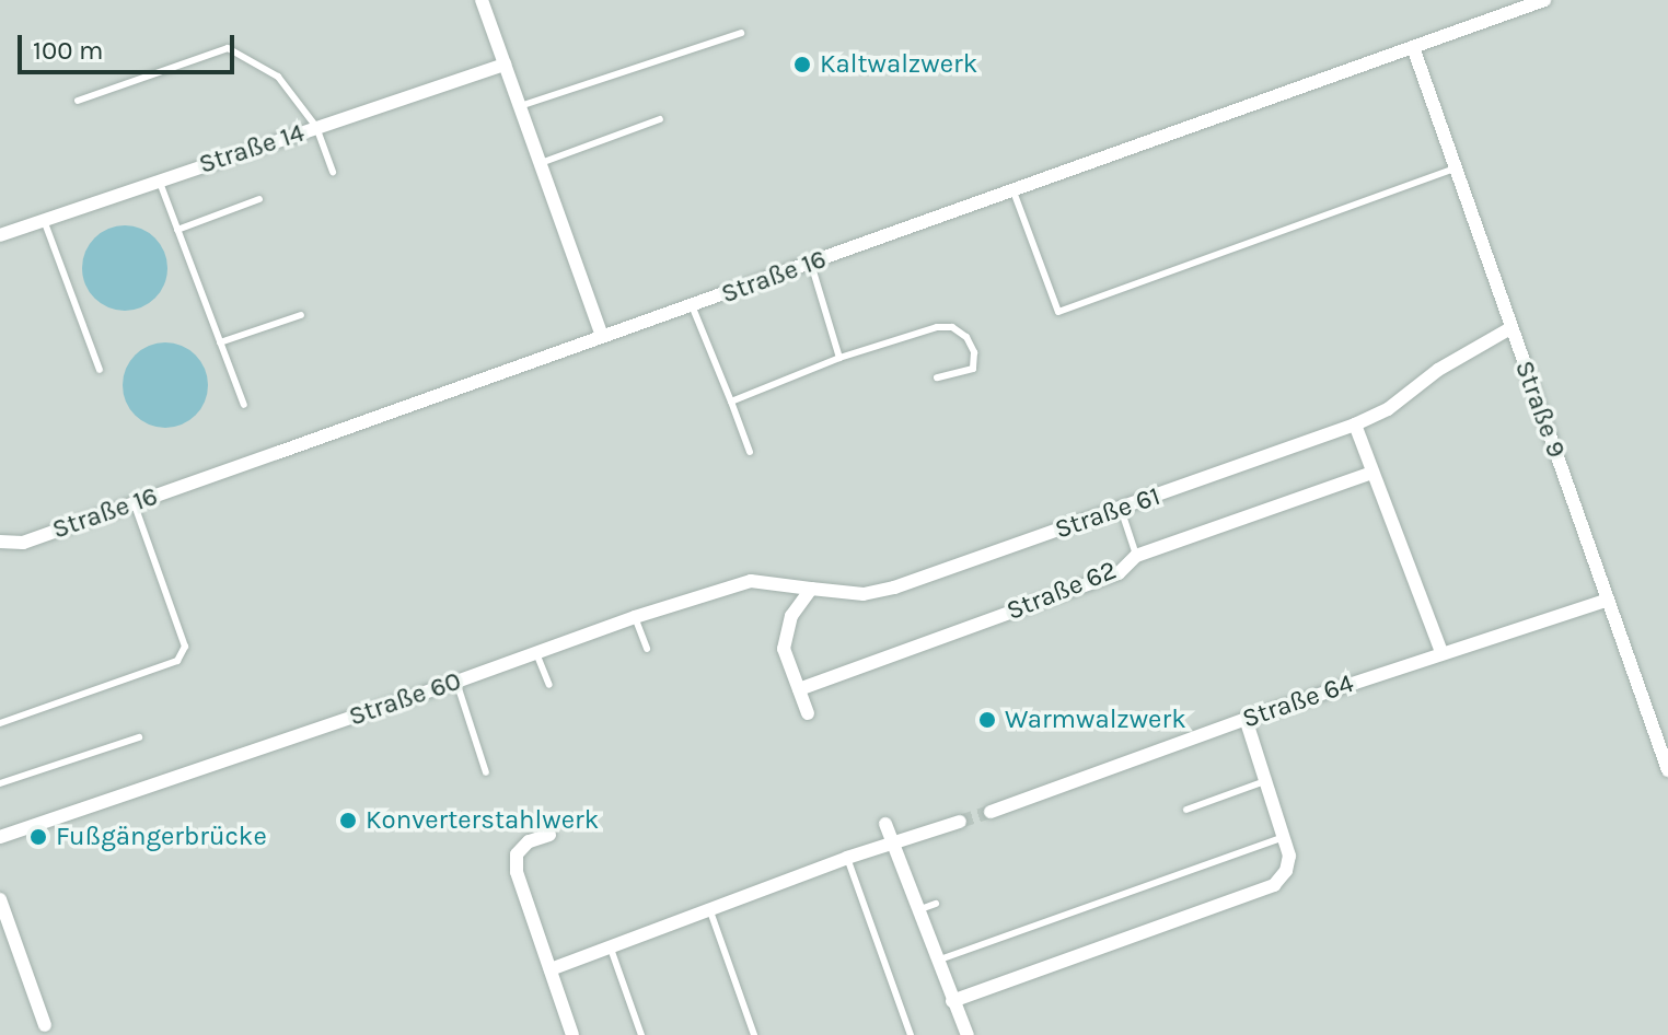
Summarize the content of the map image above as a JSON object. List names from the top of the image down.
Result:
{
  "streets": {
    "street": [
      "Straße 14",
      "Straße 16",
      "Straße 9",
      "Straße 61",
      "Straße 62",
      "Straße 60",
      "Straße 64"
    ]
  },
  "crossings": [
    ["Straße 16", "Straße 9"],
    ["Straße 9", "Straße 61"],
    ["Straße 9", "Straße 64"],
    ["Straße 61", "Straße 60"]
  ],
  "places": [
    "Kaltwalzwerk",
    "Warmwalzwerk",
    "Konverterstahlwerk",
    "Fußgängerbrücke"
  ],
  "scale_bar": "100 m"
}
